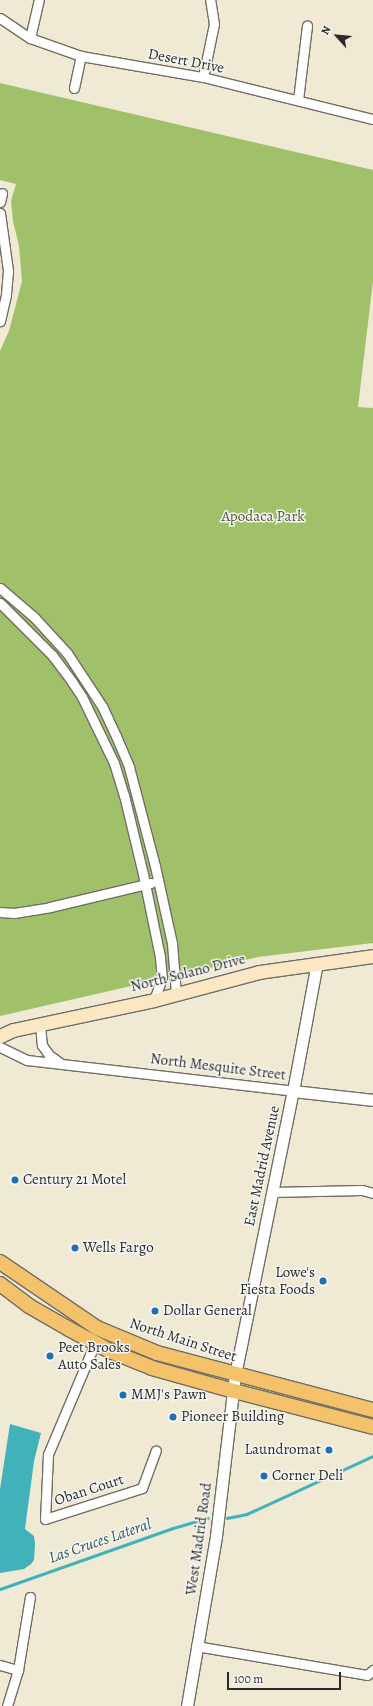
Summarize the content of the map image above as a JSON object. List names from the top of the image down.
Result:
{
  "streets": {
    "main road": ["North Solano Drive", "North Main Street"],
    "street": [
      "Desert Drive",
      "North Mesquite Street",
      "East Madrid Avenue",
      "Oban Court",
      "West Madrid Road"
    ]
  },
  "crossings": [
    ["North Solano Drive", "East Madrid Avenue"],
    ["North Mesquite Street", "East Madrid Avenue"],
    ["East Madrid Avenue", "North Main Street"],
    ["East Madrid Avenue", "West Madrid Road"],
    ["North Main Street", "West Madrid Road"]
  ],
  "water": ["Las Cruces Lateral"],
  "parks": ["Apodaca Park"],
  "places": [
    "Century 21 Motel",
    "Wells Fargo",
    "Lowe's Fiesta Foods",
    "Dollar General",
    "Peet Brooks Auto Sales",
    "MMJ's Pawn",
    "Pioneer Building",
    "Laundromat",
    "Corner Deli"
  ],
  "scale_bar": "100 m",
  "north": "top left"
}
